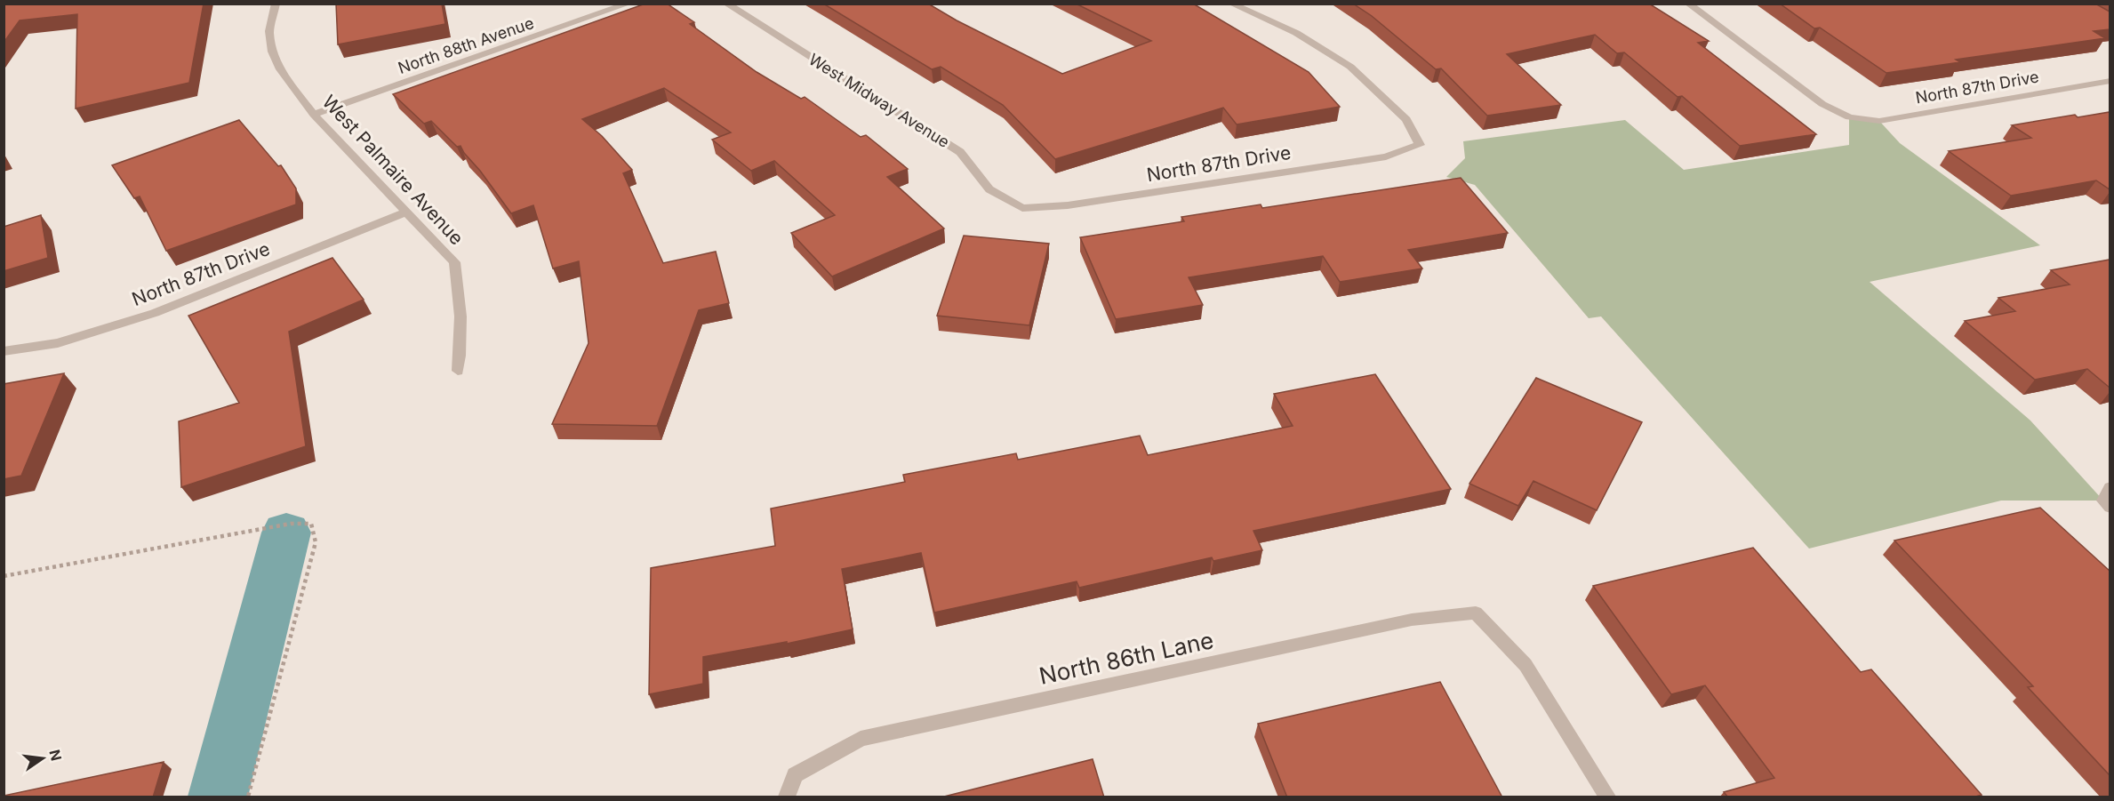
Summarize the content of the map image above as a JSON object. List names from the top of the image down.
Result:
{
  "streets": {
    "street": [
      "North 88th Avenue",
      "North 87th Drive",
      "West Midway Avenue",
      "West Palmaire Avenue",
      "North 86th Lane"
    ]
  },
  "crossings": [
    ["North 88th Avenue", "West Palmaire Avenue"],
    ["North 87th Drive", "West Midway Avenue"],
    ["North 87th Drive", "West Palmaire Avenue"]
  ],
  "north": "right"
}
